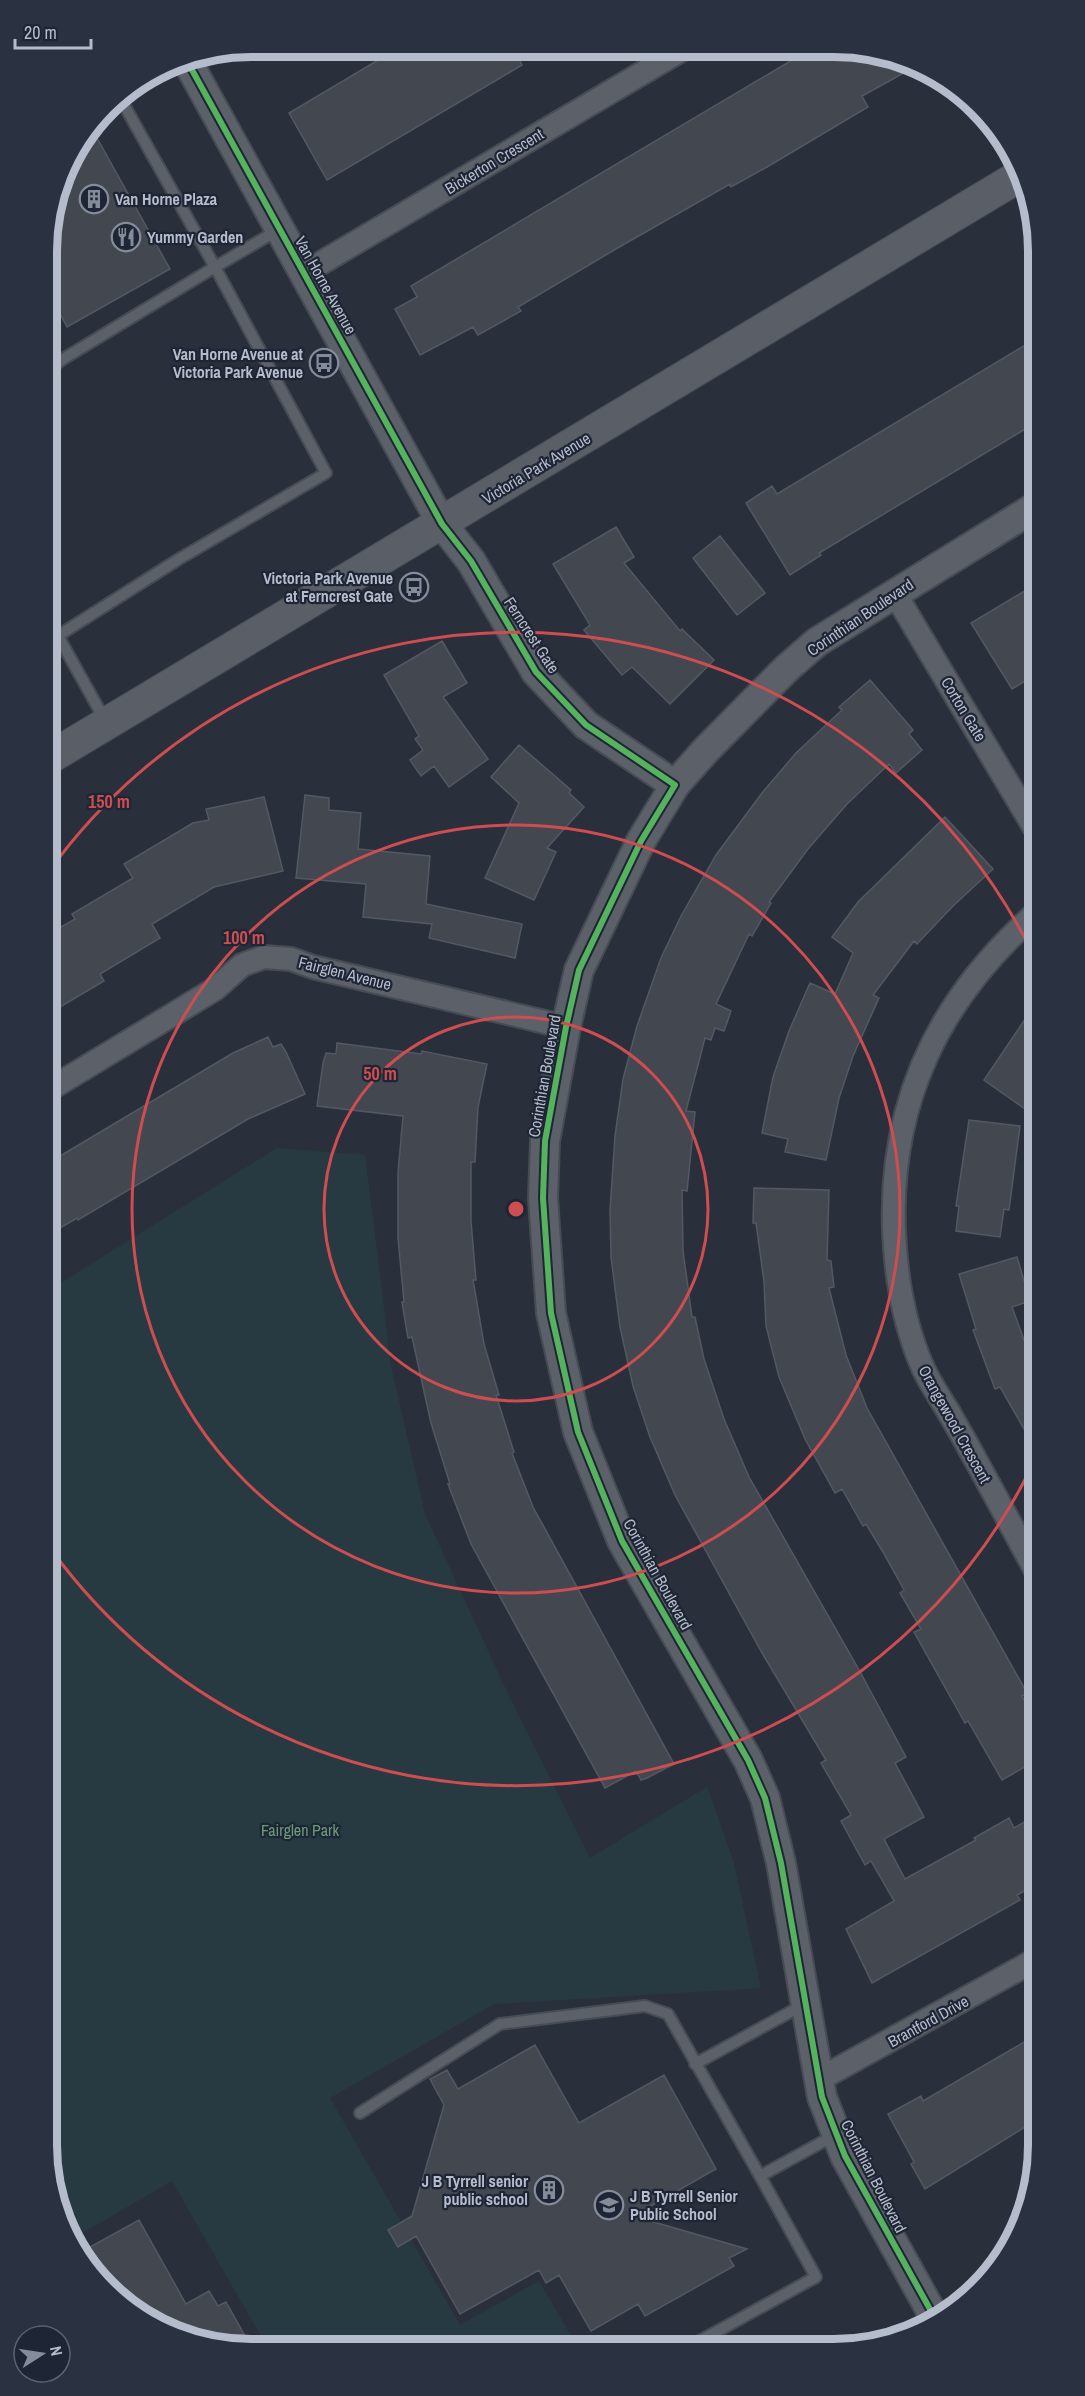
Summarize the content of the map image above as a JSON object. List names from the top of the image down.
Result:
{
  "streets": {
    "main road": ["Victoria Park Avenue"],
    "street": [
      "Bickerton Crescent",
      "Van Horne Avenue",
      "Corinthian Boulevard",
      "Ferncrest Gate",
      "Corton Gate",
      "Fairglen Avenue",
      "Orangewood Crescent",
      "Brantford Drive"
    ]
  },
  "crossings": [
    ["Bickerton Crescent", "Van Horne Avenue"],
    ["Van Horne Avenue", "Victoria Park Avenue"],
    ["Van Horne Avenue", "Ferncrest Gate"],
    ["Victoria Park Avenue", "Ferncrest Gate"],
    ["Corinthian Boulevard", "Ferncrest Gate"],
    ["Corinthian Boulevard", "Corton Gate"],
    ["Corinthian Boulevard", "Fairglen Avenue"],
    ["Corinthian Boulevard", "Brantford Drive"]
  ],
  "parks": ["Fairglen Park"],
  "places": {
    "building": ["Van Horne Plaza", "J B Tyrrell senior public school"],
    "restaurant": ["Yummy Garden"],
    "bus stop": ["Van Horne Avenue at Victoria Park Avenue", "Victoria Park Avenue at Ferncrest Gate"],
    "school or university": ["J B Tyrrell Senior Public School"]
  },
  "scale_bar": "20 m",
  "north": "right",
  "rings": ["150 m", "100 m", "50 m"]
}
